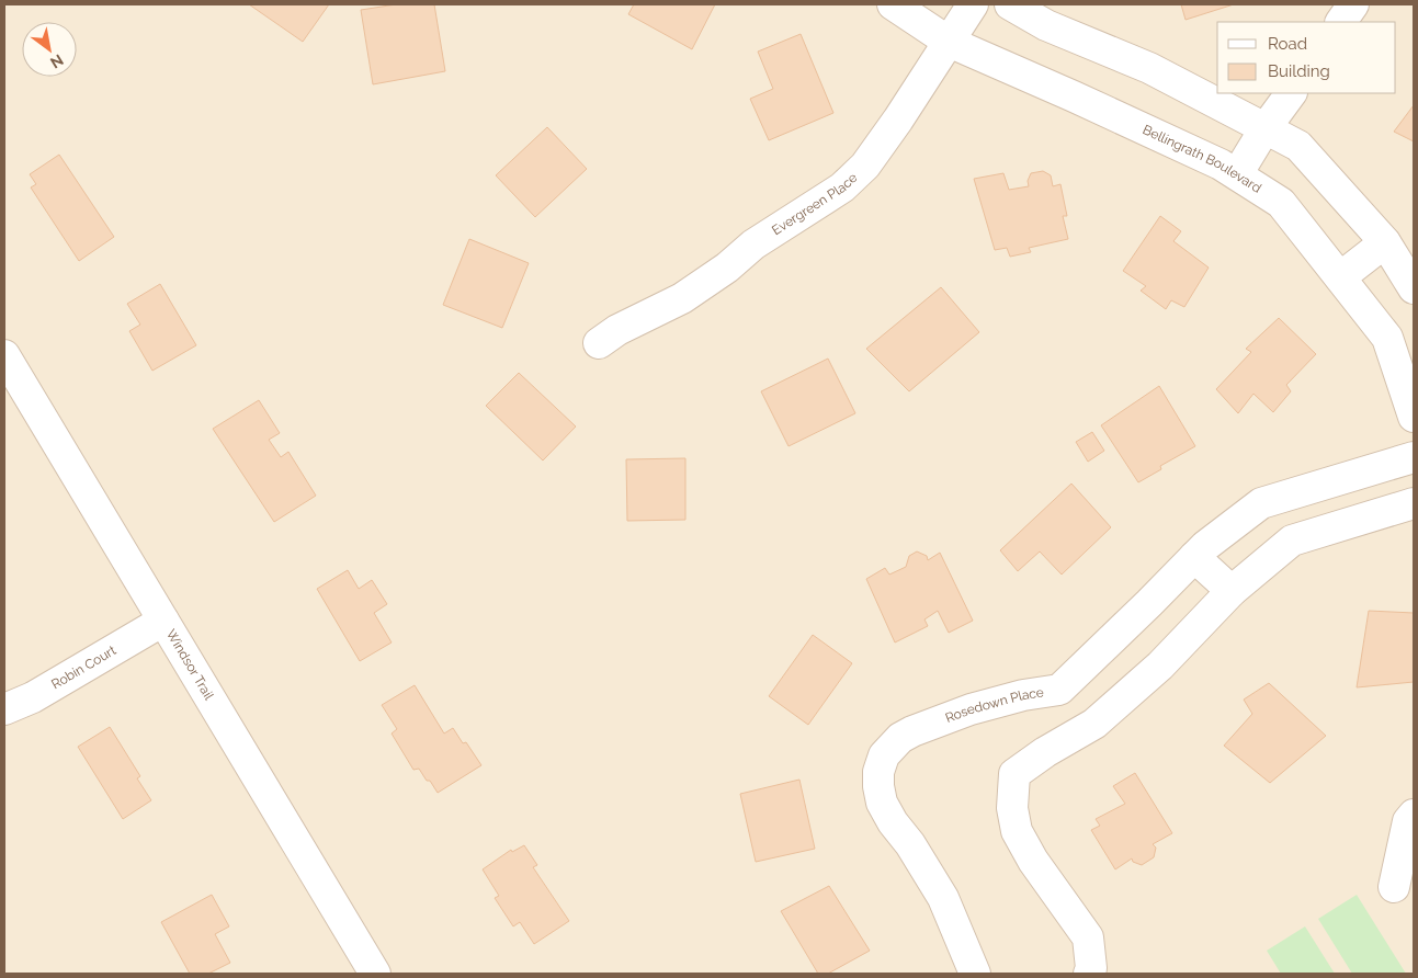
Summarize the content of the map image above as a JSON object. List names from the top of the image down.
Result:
{
  "streets": {
    "street": [
      "Bellingrath Boulevard",
      "Evergreen Place",
      "Windsor Trail",
      "Robin Court",
      "Rosedown Place"
    ]
  },
  "crossings": [
    ["Bellingrath Boulevard", "Evergreen Place"],
    ["Windsor Trail", "Robin Court"]
  ],
  "legend": ["Road", "Building"],
  "north": "bottom right"
}
